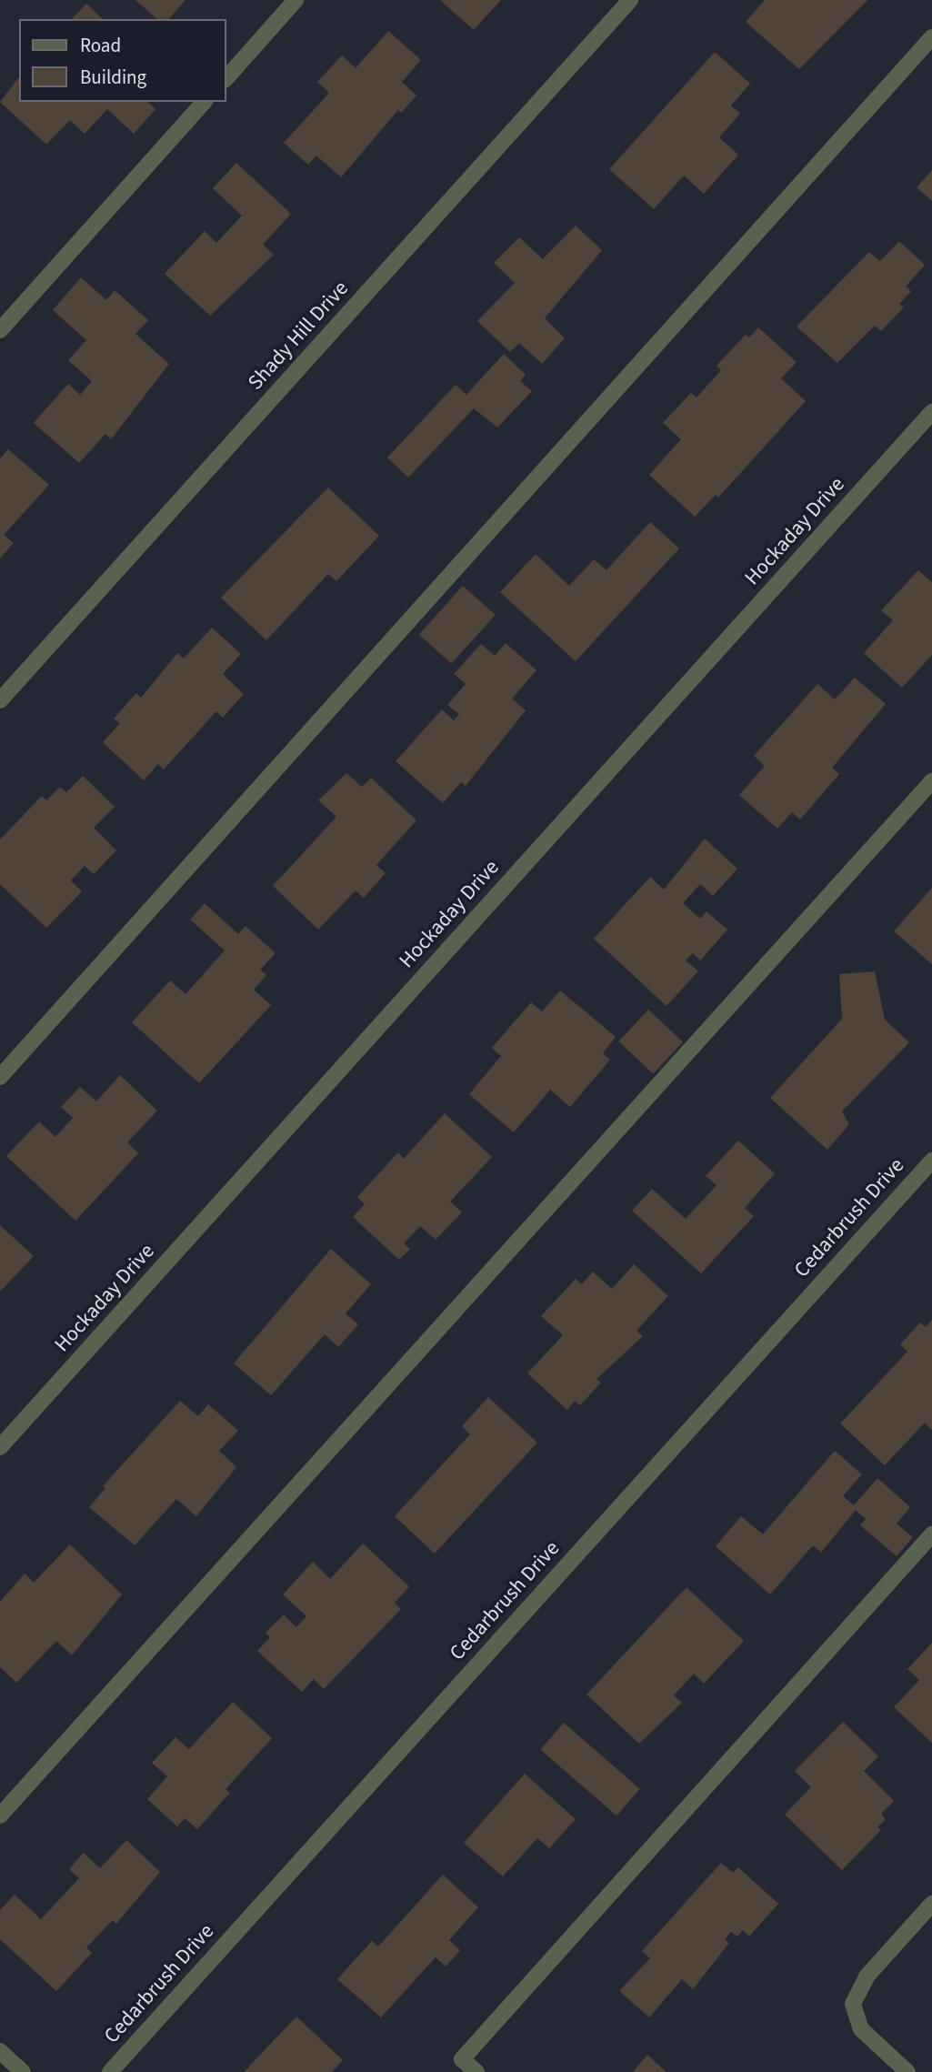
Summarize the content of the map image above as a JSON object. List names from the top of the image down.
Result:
{
  "streets": {
    "street": ["Shady Hill Drive", "Hockaday Drive", "Cedarbrush Drive"]
  },
  "legend": ["Road", "Building"]
}
